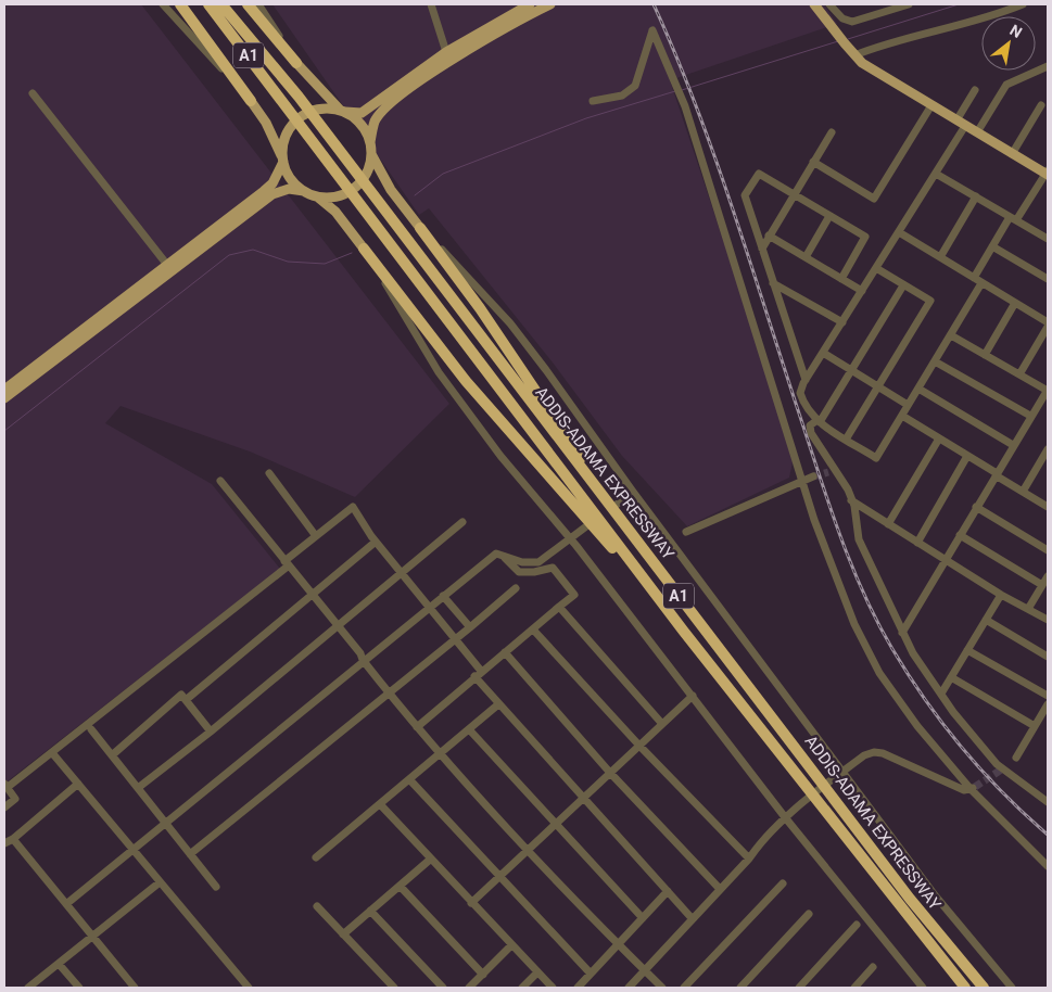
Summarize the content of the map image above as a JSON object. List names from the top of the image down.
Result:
{
  "streets": {
    "highway": ["A1", "ADDIS-ADAMA EXPRESSWAY"]
  },
  "north": "top right"
}
